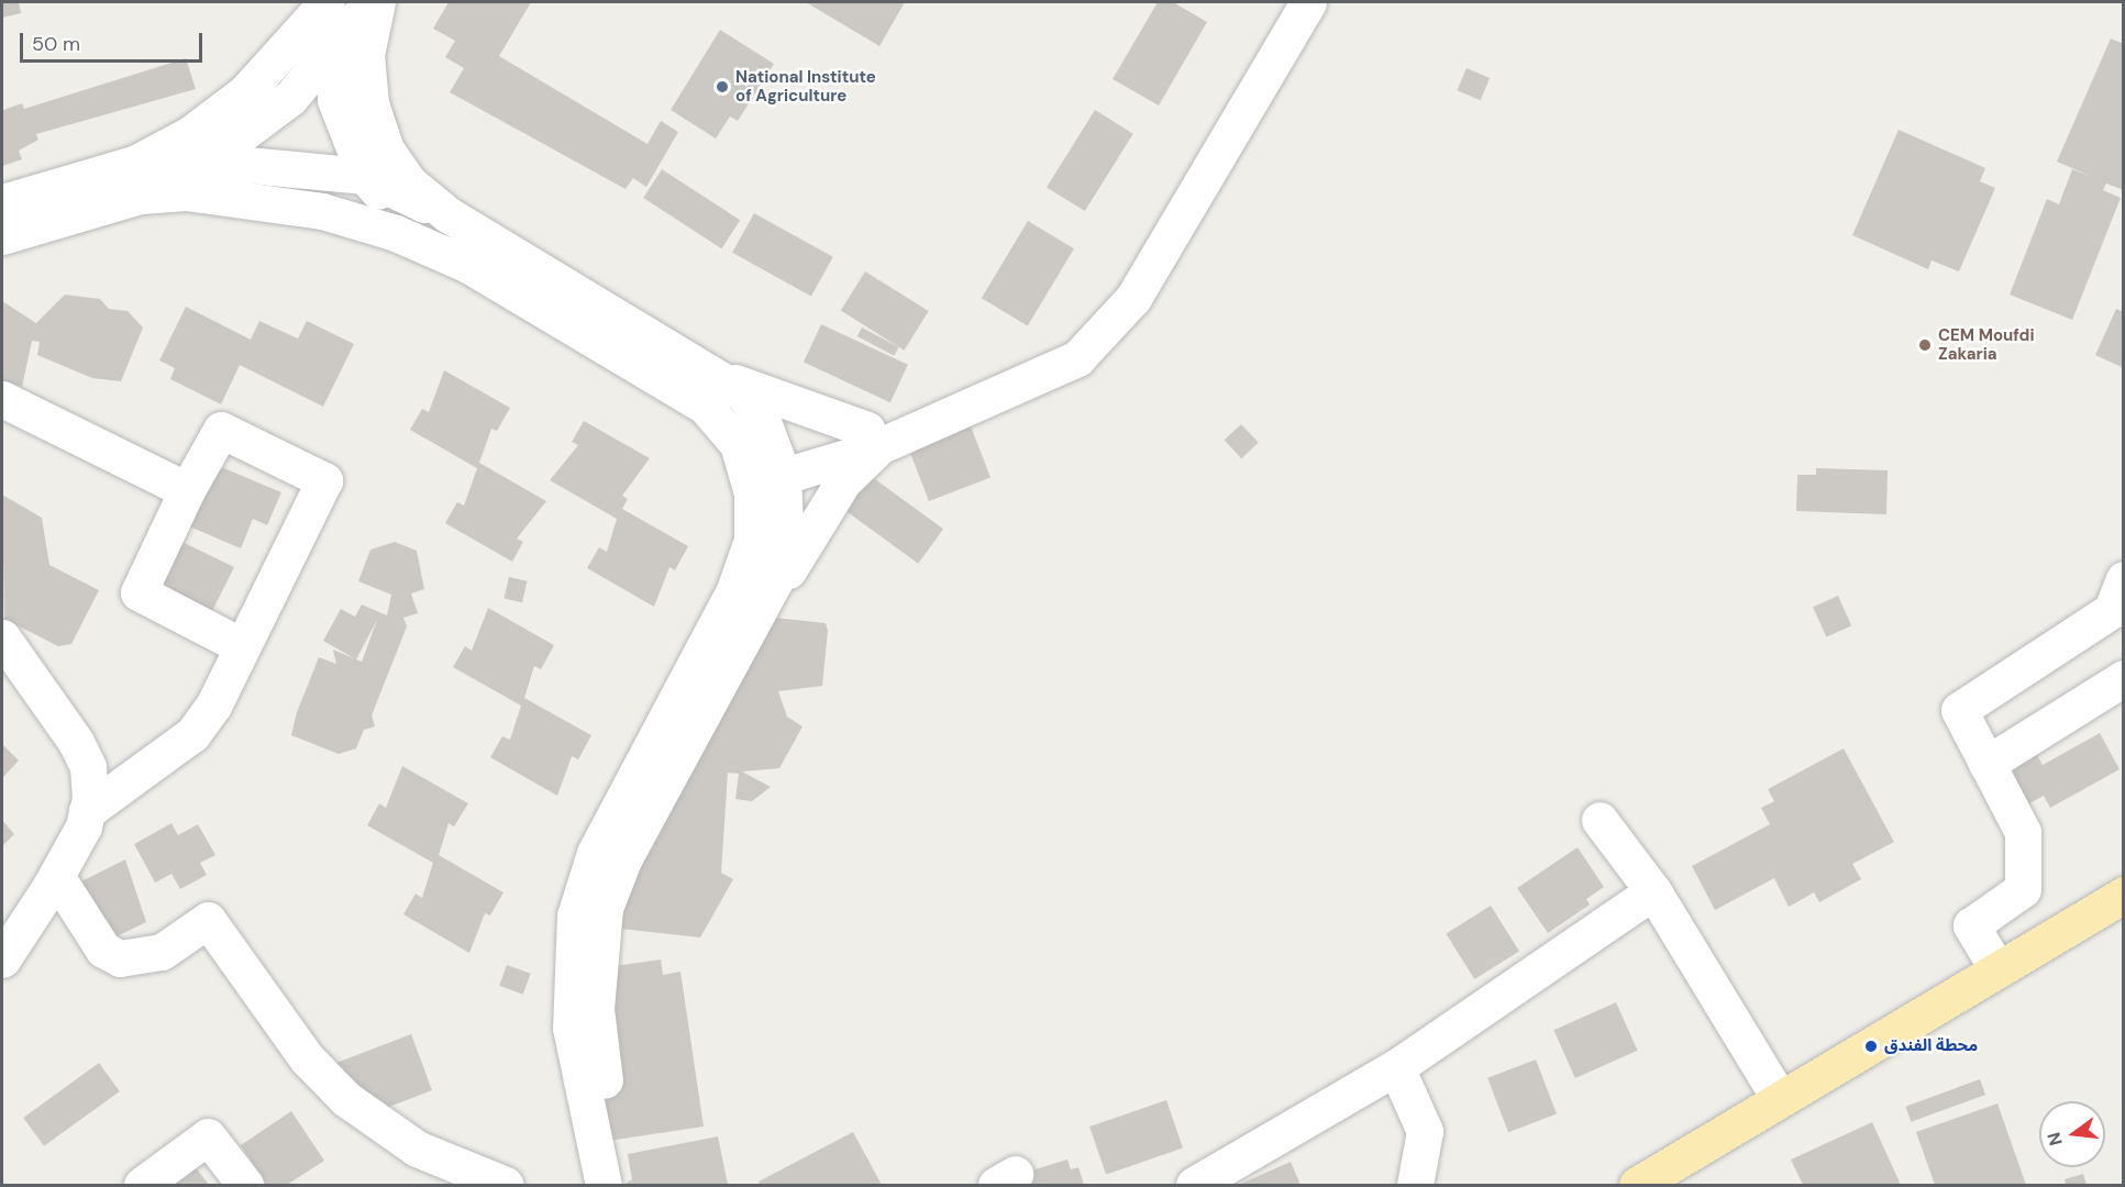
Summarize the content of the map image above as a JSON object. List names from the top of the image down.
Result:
{
  "places": ["National Institute of Agriculture", "CEM Moufdi Zakaria", "محطة الفندق"],
  "scale_bar": "50 m",
  "north": "left"
}
